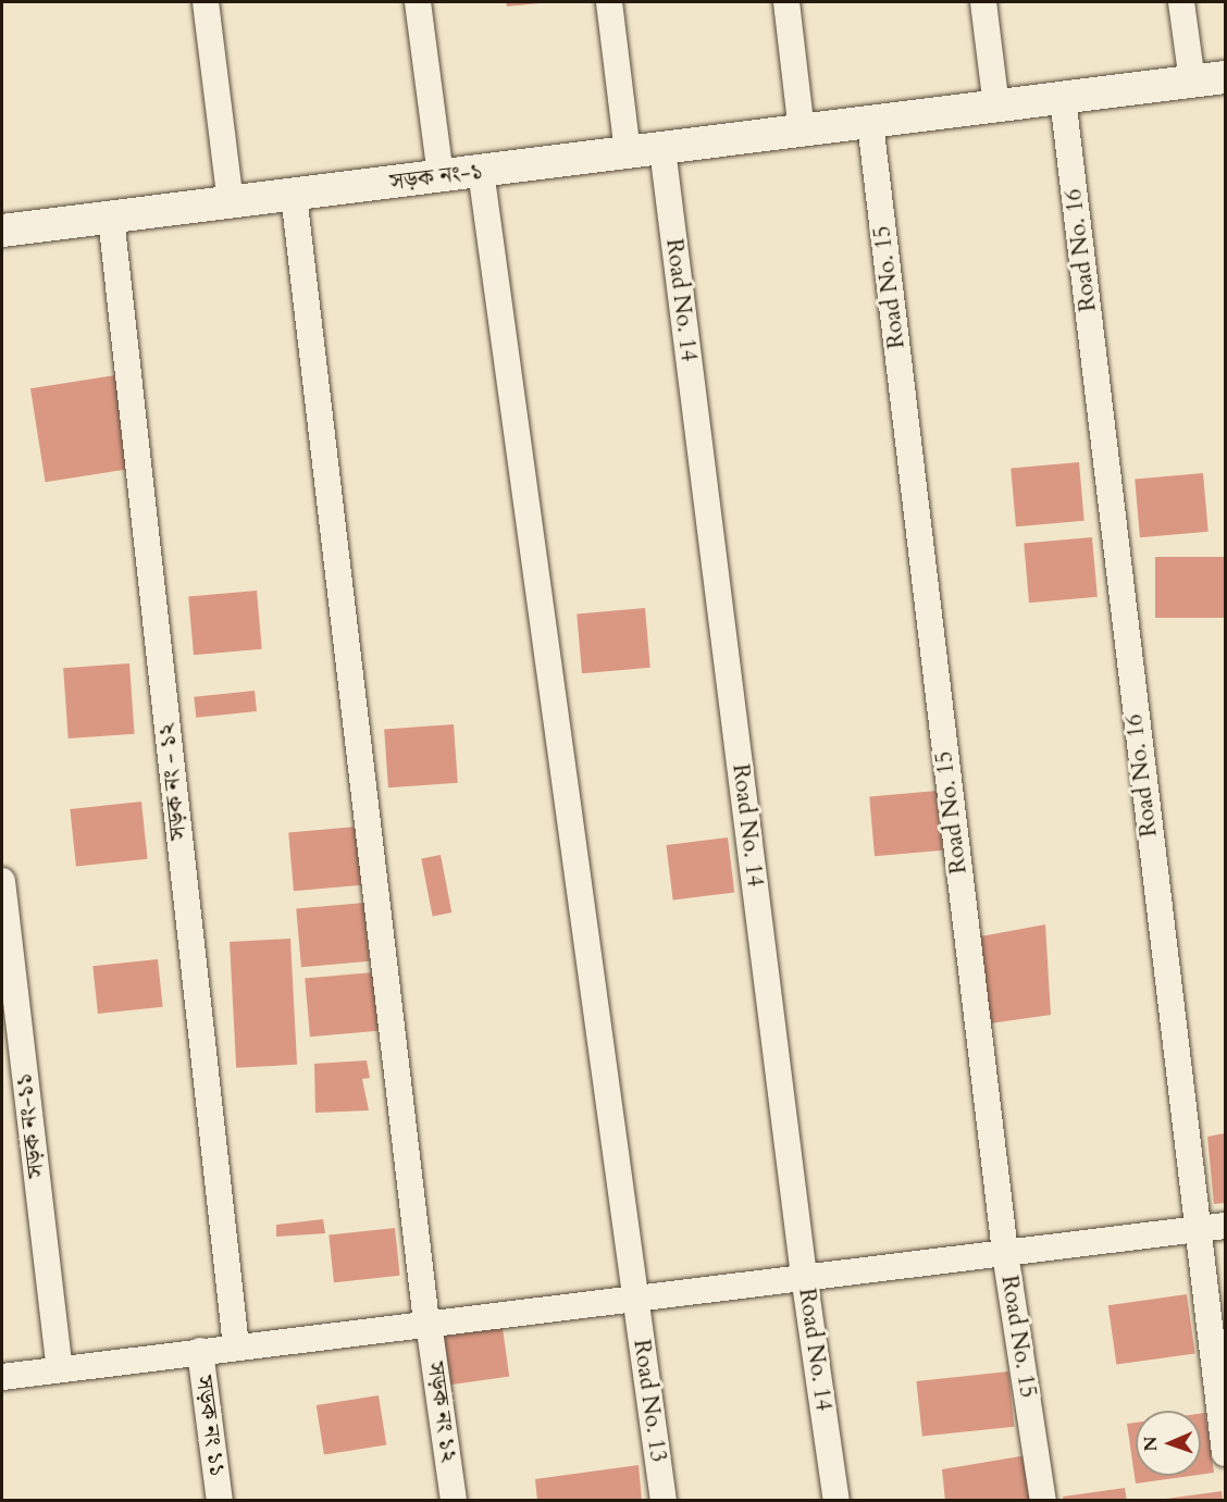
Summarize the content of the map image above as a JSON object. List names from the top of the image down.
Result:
{
  "streets": {
    "street": [
      "সড়ক নং-১",
      "Road No. 16",
      "Road No. 15",
      "Road No. 14",
      "সড়ক নং - ১২",
      "সড়ক নং-১১",
      "Road No. 13",
      "সড়ক নং ১২",
      "সড়ক নং ১১"
    ]
  },
  "crossings": [
    ["সড়ক নং-১", "Road No. 16"],
    ["সড়ক নং-১", "Road No. 15"],
    ["সড়ক নং-১", "Road No. 14"],
    ["সড়ক নং-১", "সড়ক নং - ১২"],
    ["সড়ক নং-১", "Road No. 13"],
    ["সড়ক নং-১", "সড়ক নং ১২"]
  ],
  "north": "left"
}
